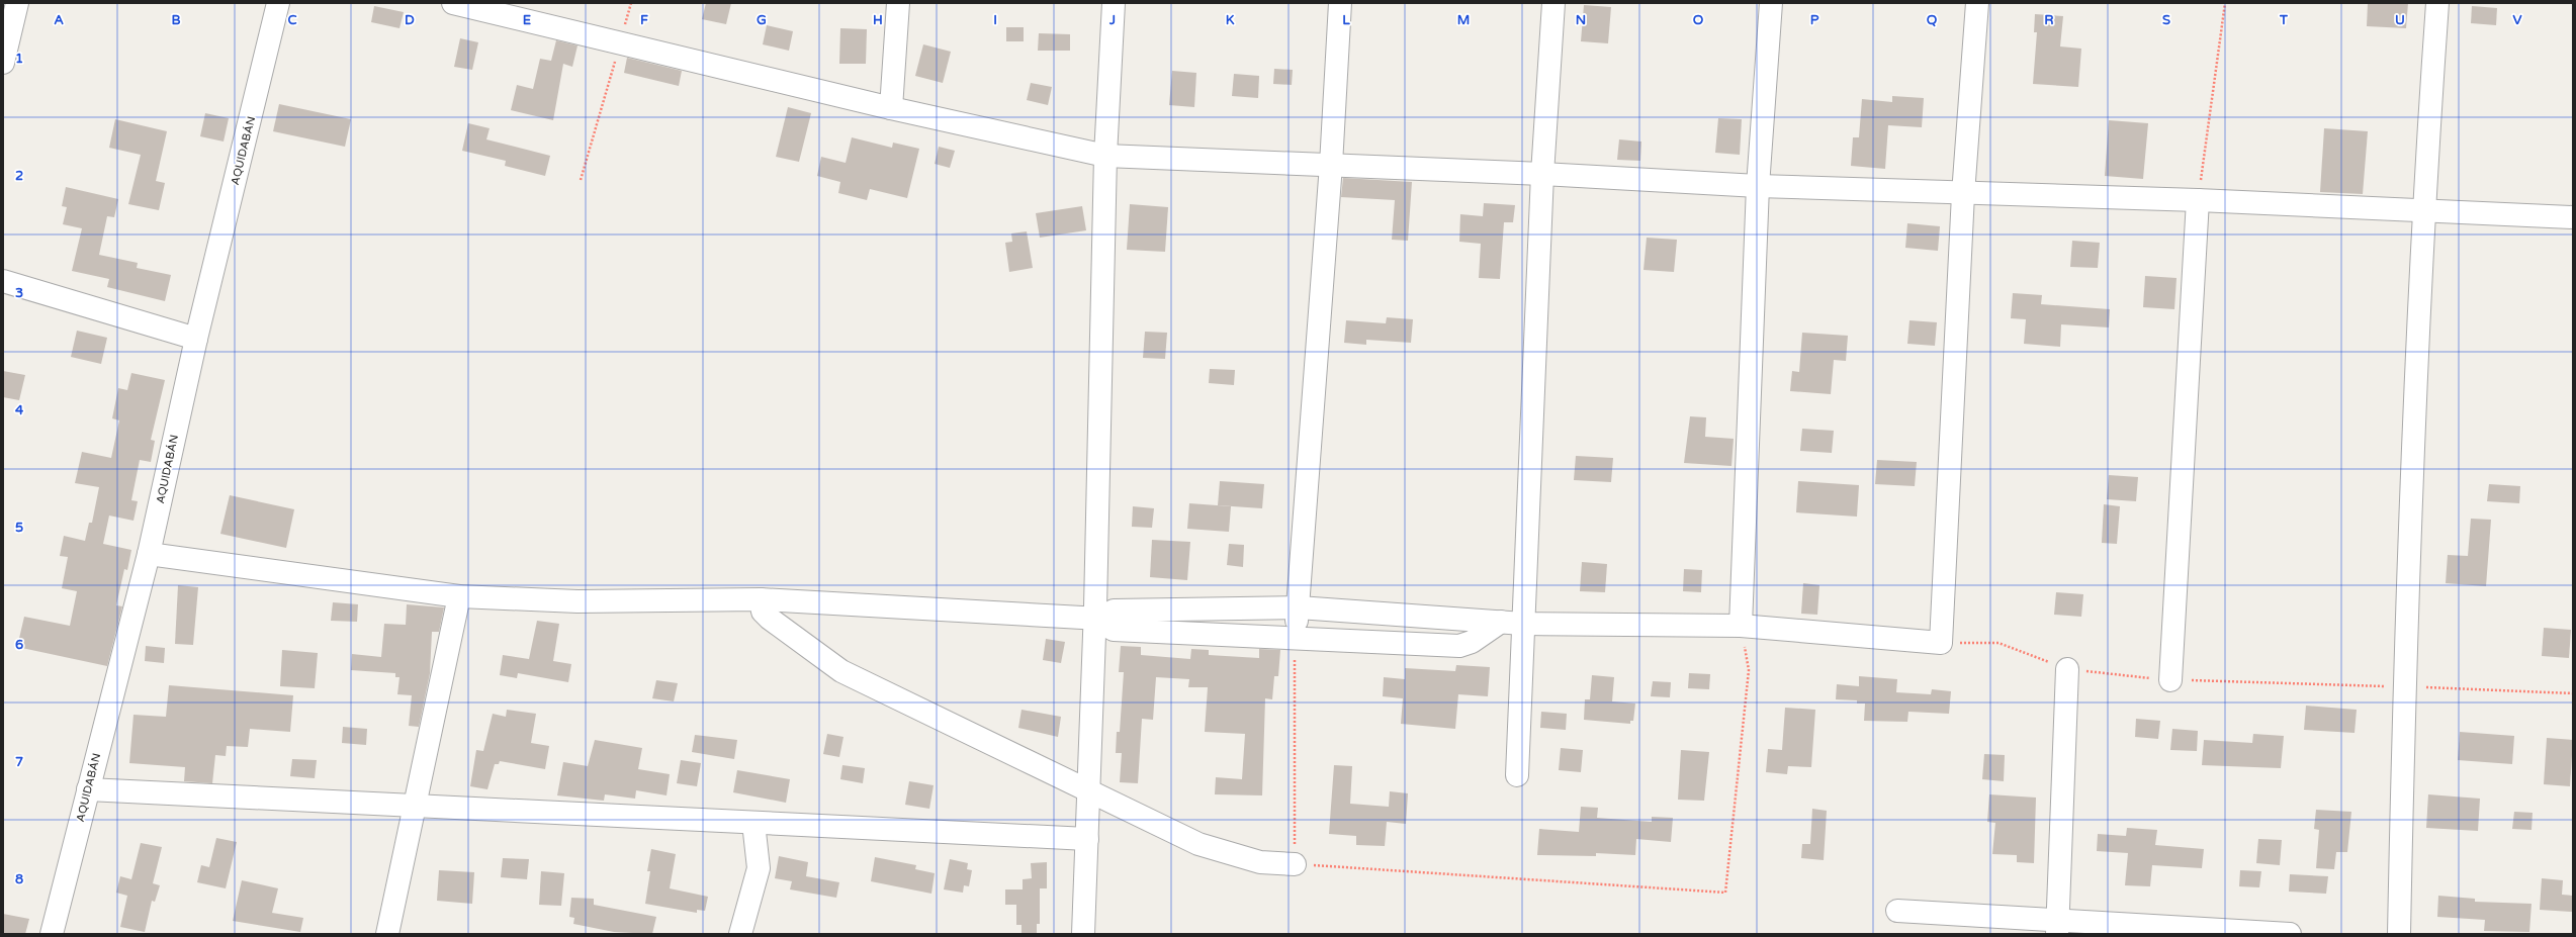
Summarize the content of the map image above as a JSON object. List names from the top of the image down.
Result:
{
  "streets": {
    "street": ["AQUIDABÁN"]
  },
  "grid": {
    "columns": [
      "A",
      "B",
      "C",
      "D",
      "E",
      "F",
      "G",
      "H",
      "I",
      "J",
      "K",
      "L",
      "M",
      "N",
      "O",
      "P",
      "Q",
      "R",
      "S",
      "T",
      "U",
      "V"
    ],
    "rows": [
      "1",
      "2",
      "3",
      "4",
      "5",
      "6",
      "7",
      "8"
    ]
  }
}
